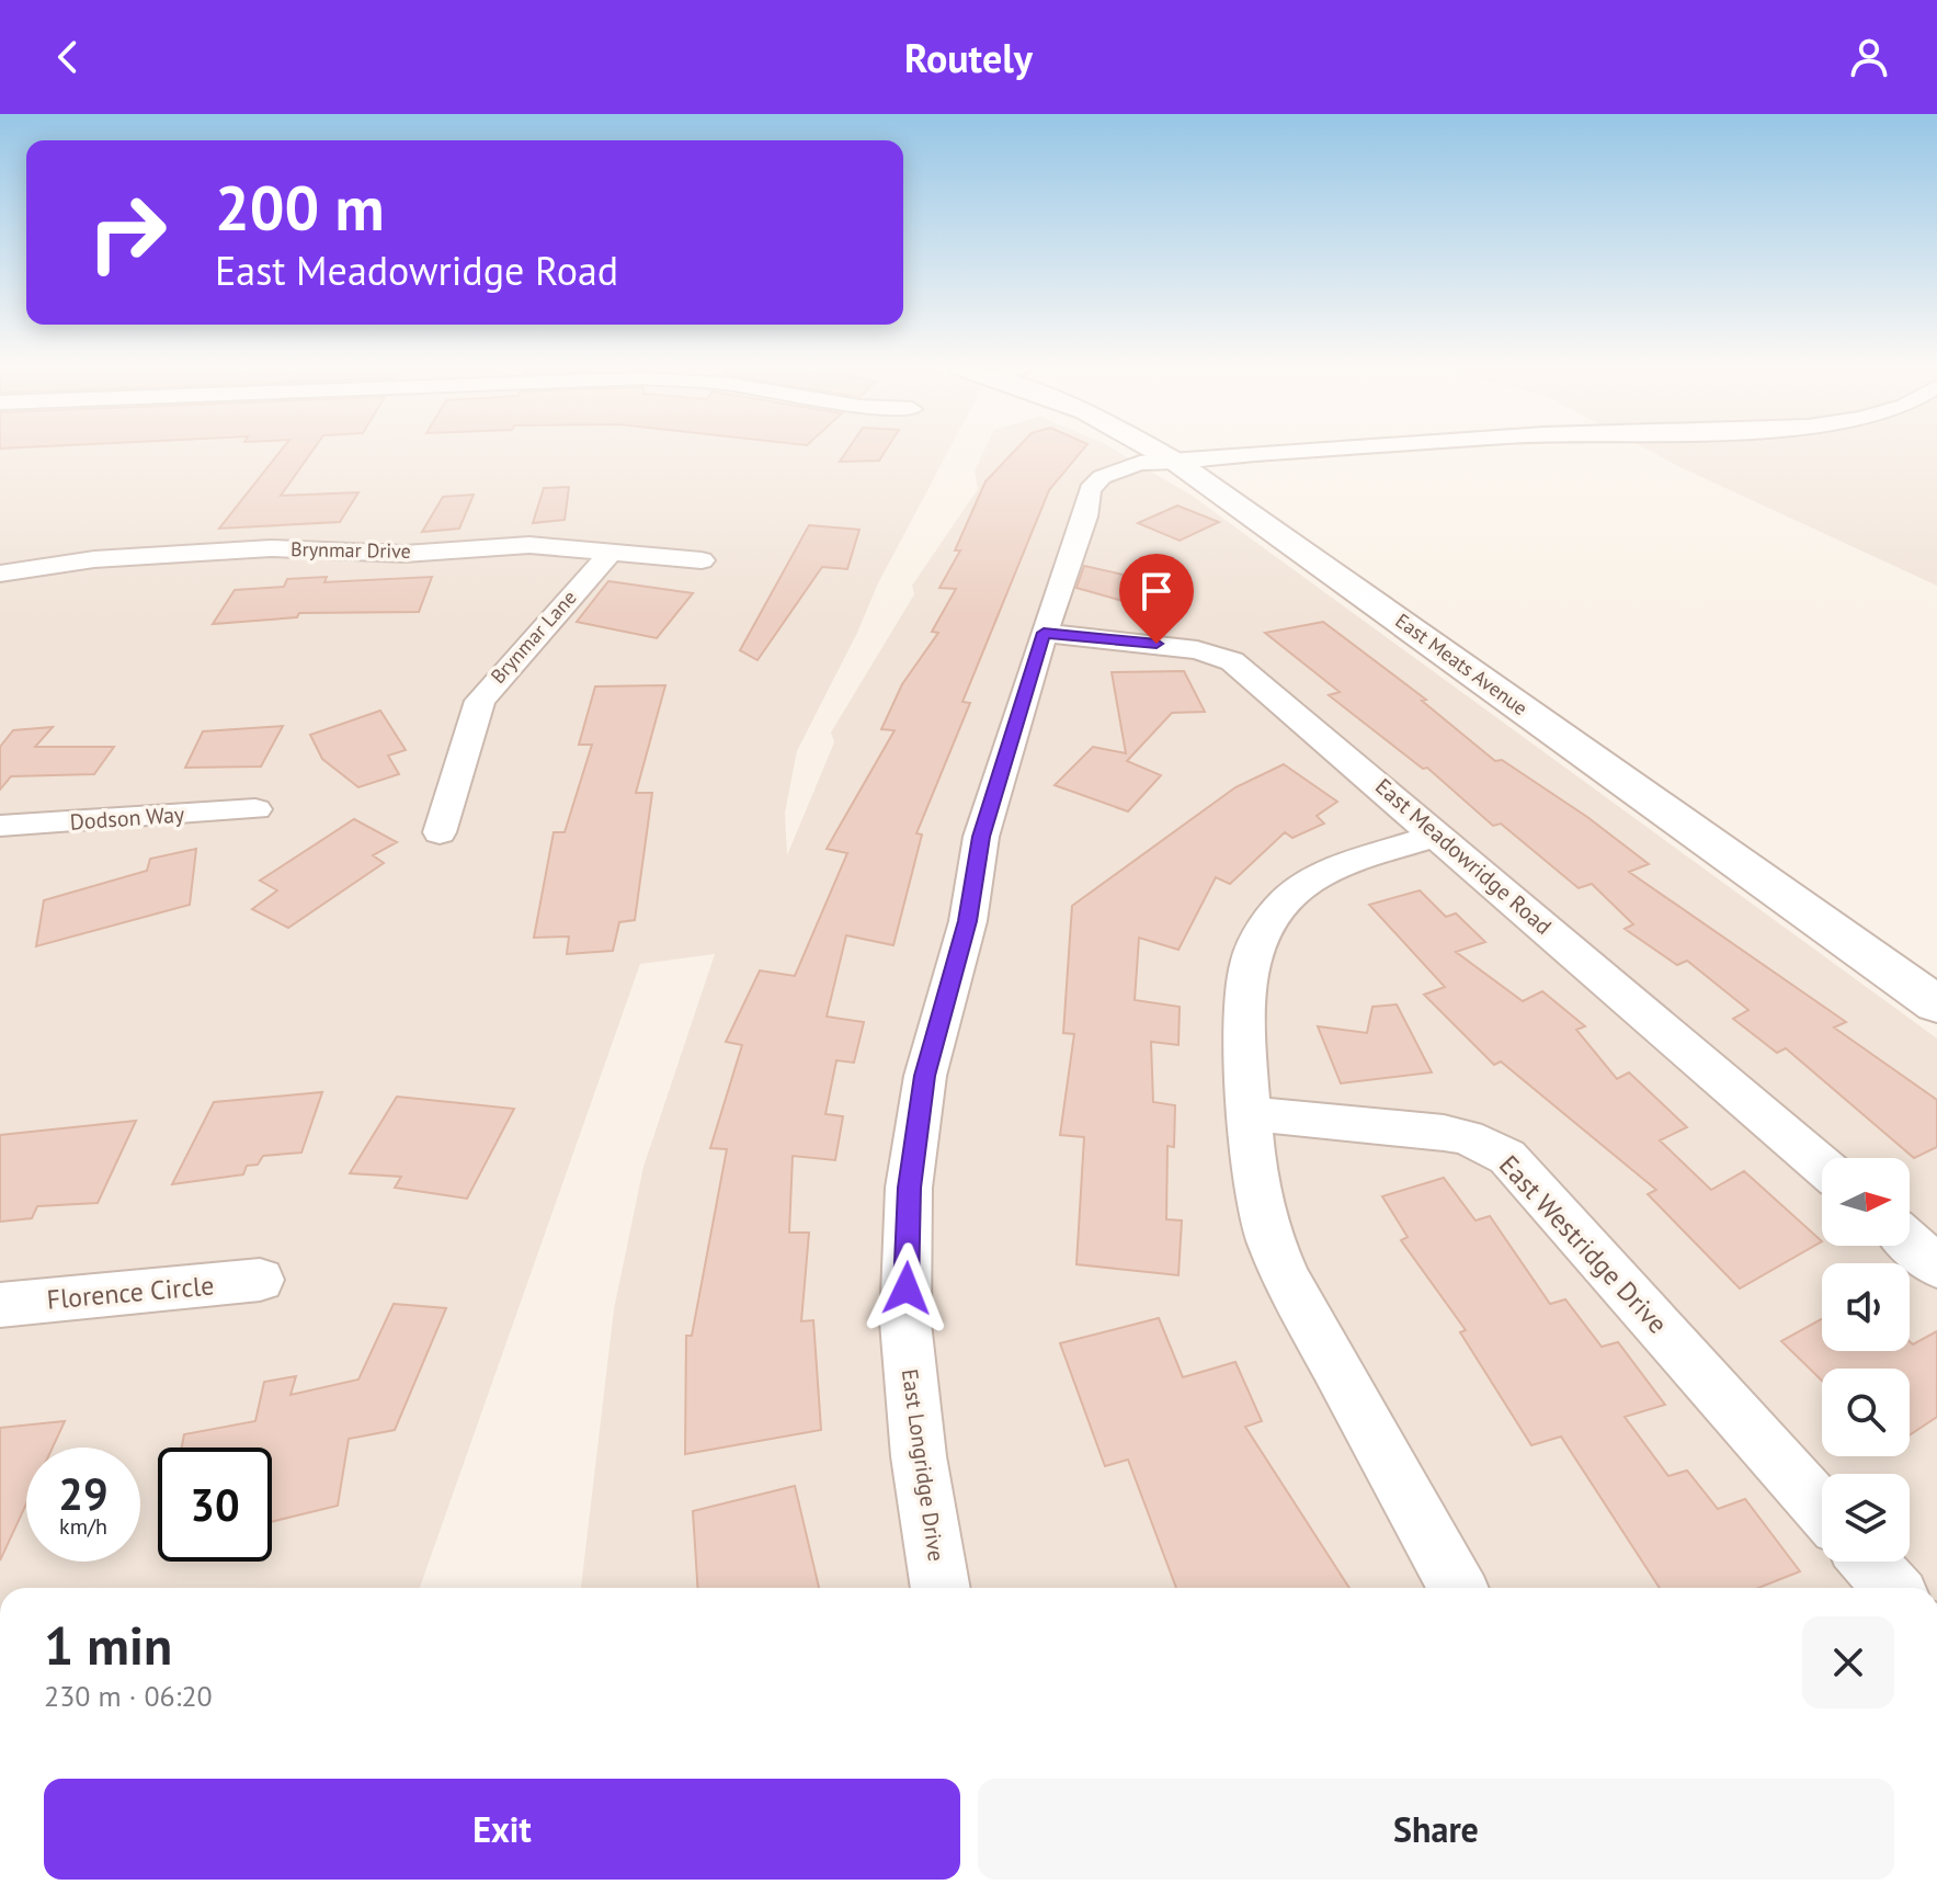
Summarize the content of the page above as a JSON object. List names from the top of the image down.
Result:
{
  "streets": {
    "street": [
      "Brynmar Drive",
      "Brynmar Lane",
      "East Meats Avenue",
      "Dodson Way",
      "East Meadowridge Road",
      "East Westridge Drive",
      "Florence Circle",
      "East Longridge Drive"
    ]
  },
  "crossings": [
    ["Brynmar Drive", "Brynmar Lane"],
    ["East Meats Avenue", "East Longridge Drive"],
    ["East Meadowridge Road", "East Longridge Drive"]
  ],
  "north": "right",
  "page": {
    "header": "Routely",
    "turn": ["200 m", "East Meadowridge Road"],
    "speed": "29 km/h",
    "limit": "30",
    "heading": ["1 min", "230 m · 06:20"],
    "buttons": ["Exit", "Share"]
  }
}
